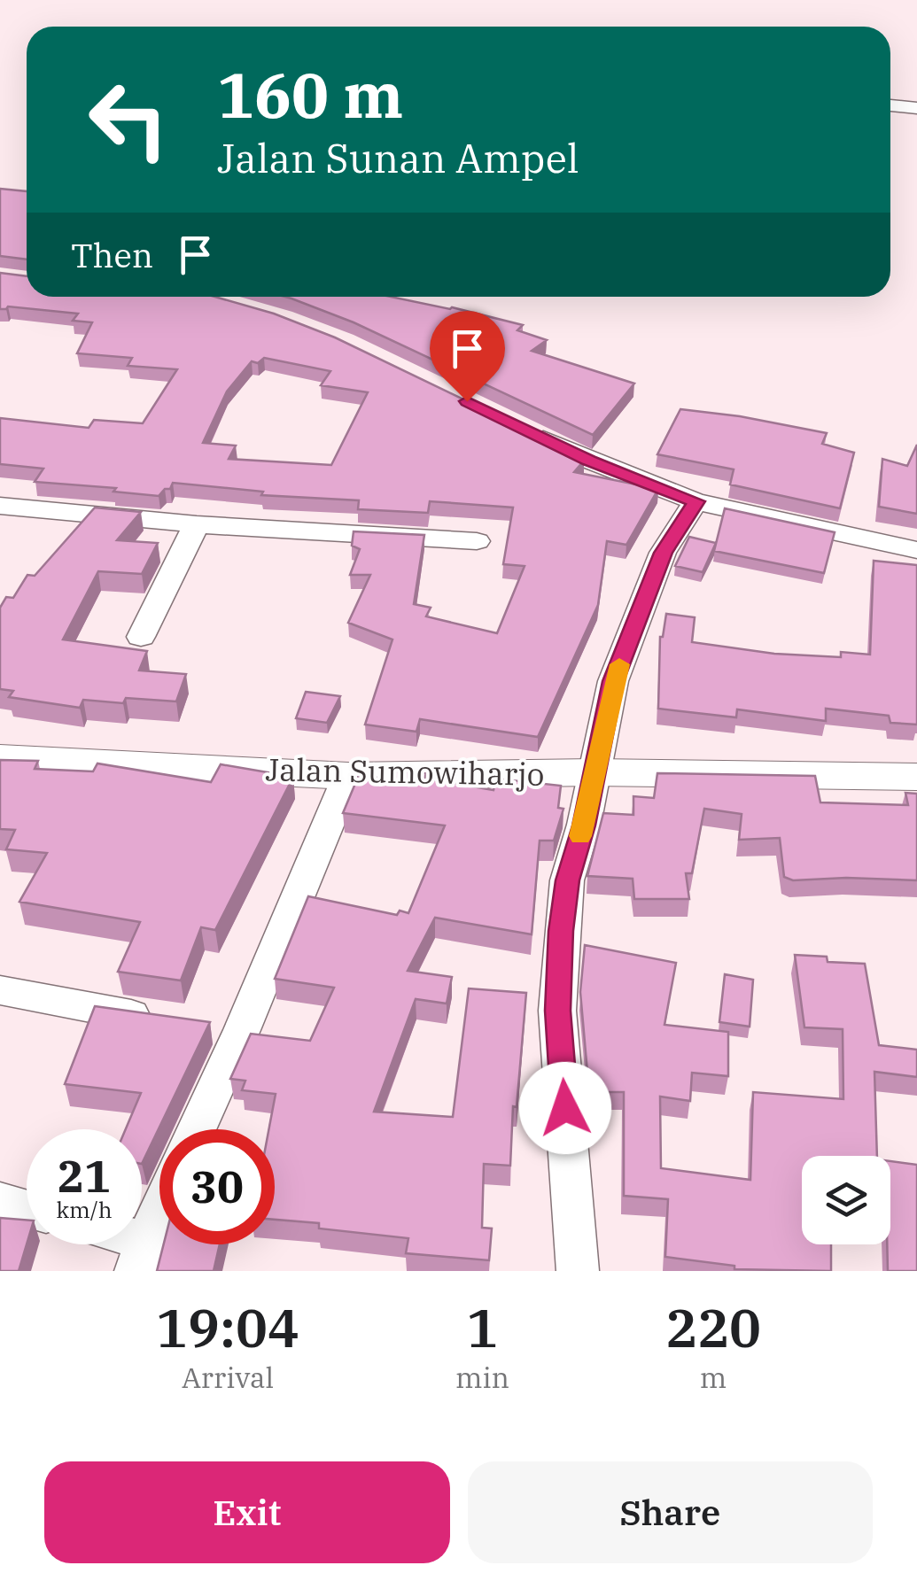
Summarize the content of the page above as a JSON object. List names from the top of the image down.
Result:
{
  "streets": {
    "street": ["Jalan Sumowiharjo"]
  },
  "page": {
    "turn": ["160 m", "Jalan Sunan Ampel"],
    "then": "Then",
    "speed": "21 km/h",
    "limit": "30",
    "eta": [
      "19:04",
      "Arrival",
      "1",
      "min",
      "220",
      "m"
    ],
    "buttons": ["Exit", "Share"]
  }
}
